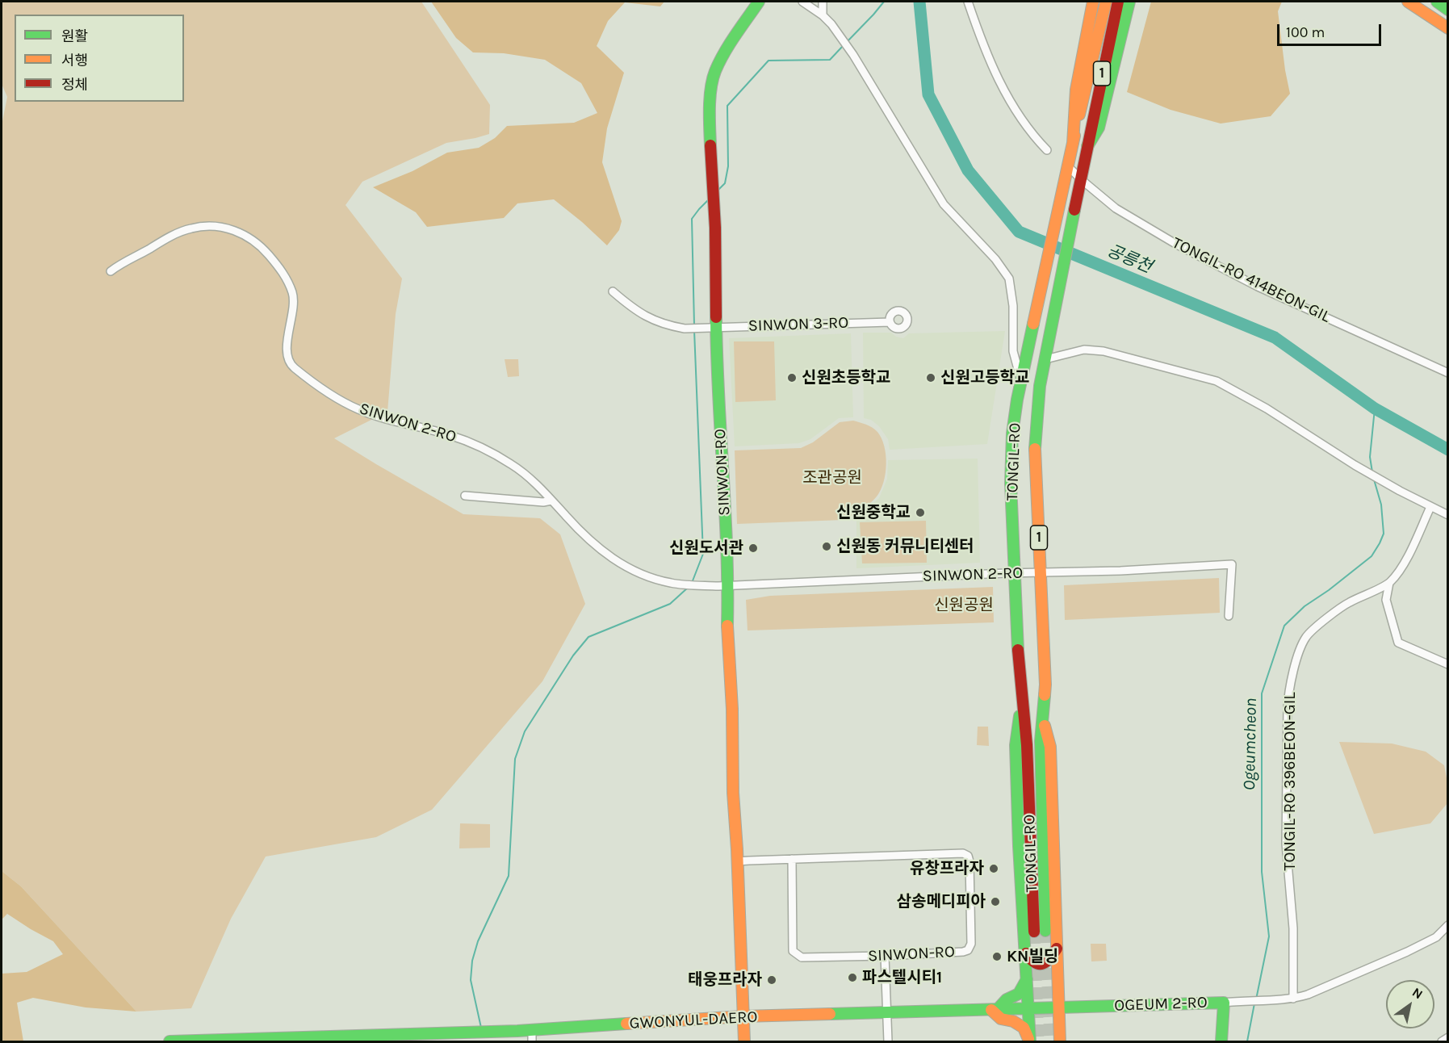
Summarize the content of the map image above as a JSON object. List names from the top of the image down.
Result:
{
  "streets": {
    "main road": [
      "1",
      "TONGIL-RO",
      "SINWON-RO",
      "OGEUM 2-RO",
      "GWONYUL-DAERO"
    ],
    "street": [
      "TONGIL-RO 414BEON-GIL",
      "SINWON 3-RO",
      "SINWON 2-RO",
      "TONGIL-RO 396BEON-GIL"
    ]
  },
  "crossings": [
    ["TONGIL-RO 414BEON-GIL", "TONGIL-RO"],
    ["SINWON 3-RO", "SINWON-RO"],
    ["SINWON 2-RO", "TONGIL-RO"],
    ["SINWON 2-RO", "SINWON-RO"],
    ["SINWON-RO", "GWONYUL-DAERO"],
    ["OGEUM 2-RO", "GWONYUL-DAERO"]
  ],
  "water": ["공릉천", "Ogeumcheon"],
  "parks": ["조관공원", "신원공원"],
  "places": [
    "신원초등학교",
    "신원고등학교",
    "신원중학교",
    "신원동 커뮤니티센터",
    "신원도서관",
    "유창프라자",
    "삼송메디피아",
    "KN빌딩",
    "파스텔시티1",
    "태웅프라자"
  ],
  "legend": ["원활", "서행", "정체"],
  "scale_bar": "100 m",
  "north": "top right"
}
